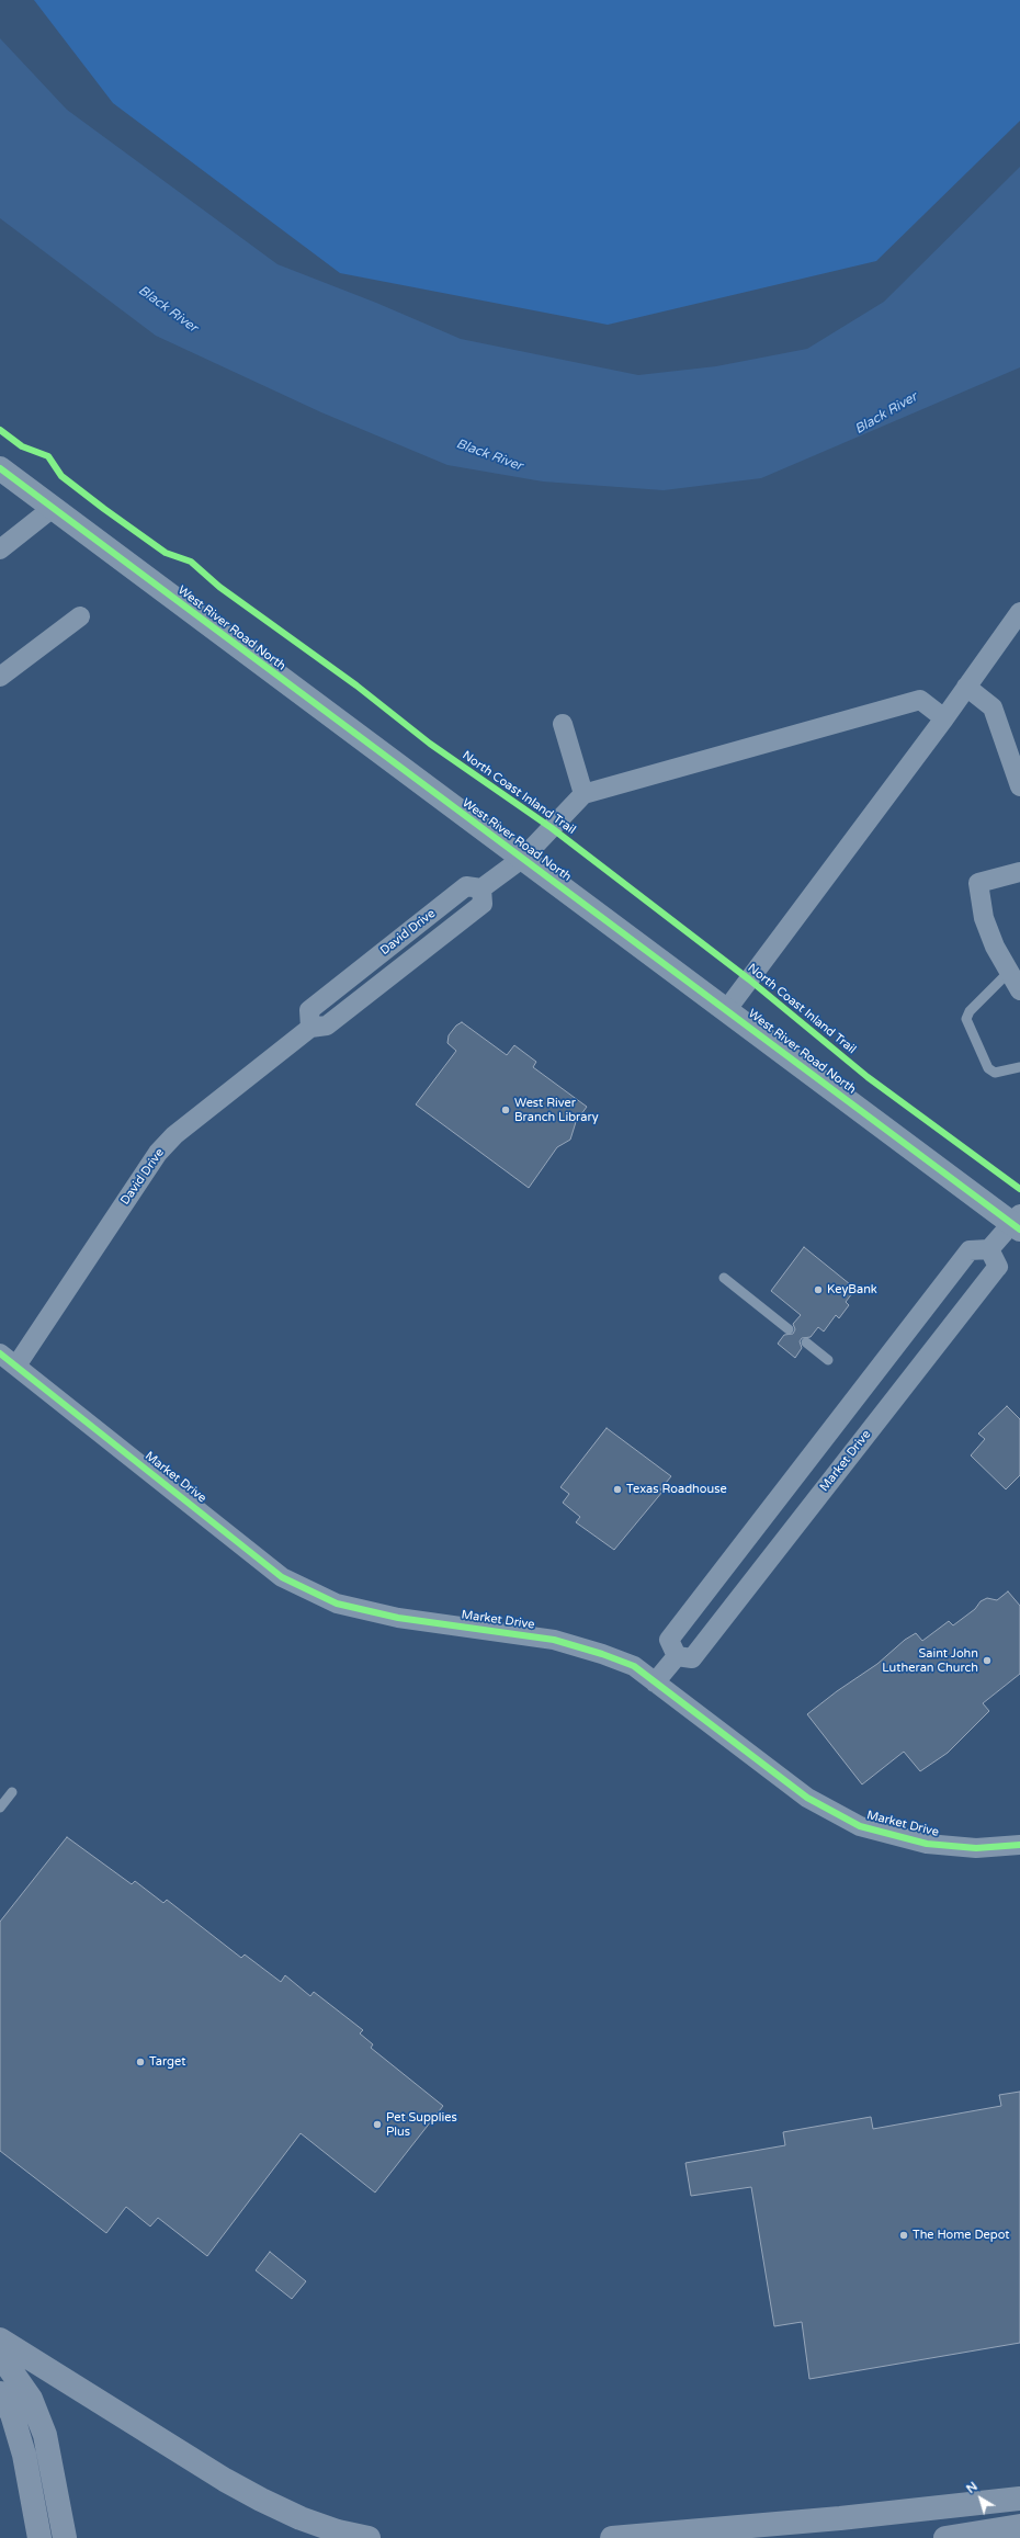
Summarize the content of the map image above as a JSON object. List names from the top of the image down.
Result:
{
  "streets": {
    "street": ["West River Road North", "David Drive", "Market Drive"],
    "cycle path": ["North Coast Inland Trail"]
  },
  "crossings": [
    ["West River Road North", "David Drive"],
    ["David Drive", "Market Drive"]
  ],
  "water": ["Black River"],
  "places": [
    "West River Branch Library",
    "KeyBank",
    "Texas Roadhouse",
    "Saint John Lutheran Church",
    "Target",
    "Pet Supplies Plus",
    "The Home Depot"
  ],
  "north": "top left"
}
